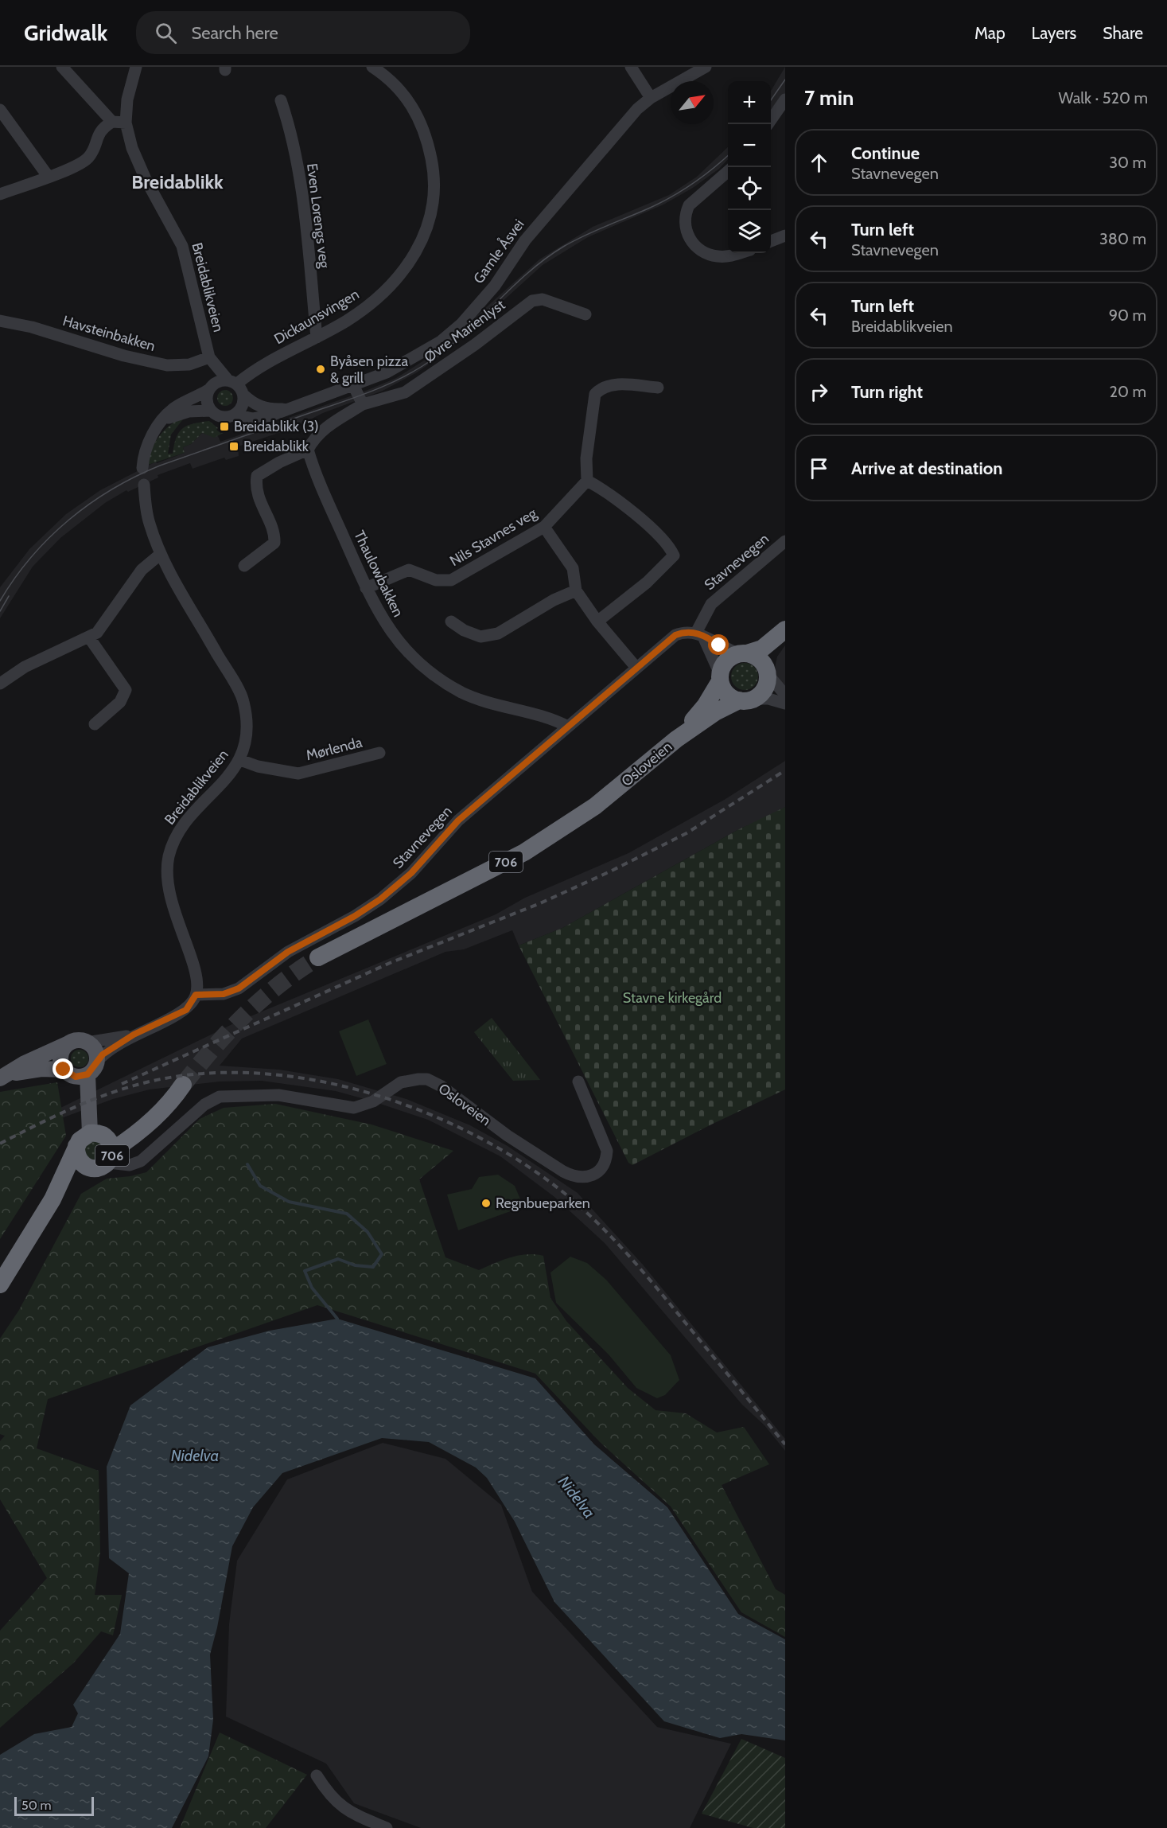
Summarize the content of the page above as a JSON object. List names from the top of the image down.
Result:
{
  "streets": {
    "highway": ["Osloveien", "706"],
    "street": [
      "Even Lorengs veg",
      "Gamle Åsvei",
      "Breidablikveien",
      "Dickaunsvingen",
      "Øvre Marienlyst",
      "Havsteinbakken",
      "Nils Stavnes veg",
      "Stavnevegen",
      "Thaulowbakken",
      "Mørlenda"
    ]
  },
  "crossings": [
    ["Even Lorengs veg", "Dickaunsvingen"],
    ["Gamle Åsvei", "Breidablikveien"],
    ["Gamle Åsvei", "Dickaunsvingen"],
    ["Breidablikveien", "Dickaunsvingen"],
    ["Breidablikveien", "Havsteinbakken"],
    ["Breidablikveien", "Stavnevegen"],
    ["Breidablikveien", "Mørlenda"],
    ["Nils Stavnes veg", "Thaulowbakken"],
    ["Stavnevegen", "Thaulowbakken"],
    ["Osloveien", "706"]
  ],
  "districts": ["Breidablikk"],
  "water": ["Nidelva"],
  "parks": ["Stavne kirkegård"],
  "places": {
    "other": ["Byåsen pizza & grill", "Regnbueparken"],
    "transit": ["Breidablikk (3)", "Breidablikk"]
  },
  "scale_bar": "50 m",
  "north": "top right",
  "page": {
    "header": "Gridwalk",
    "search": "Search here",
    "nav": ["Map", "Layers", "Share"],
    "heading": ["7 min", "Walk · 520 m"],
    "map_buttons": ["+", "−"],
    "list": [
      ["Continue", "Stavnevegen", "30 m"],
      ["Turn left", "Stavnevegen", "380 m"],
      ["Turn left", "Breidablikveien", "90 m"],
      ["Turn right", "20 m"],
      "Arrive at destination"
    ],
    "scale": "50 m"
  }
}
